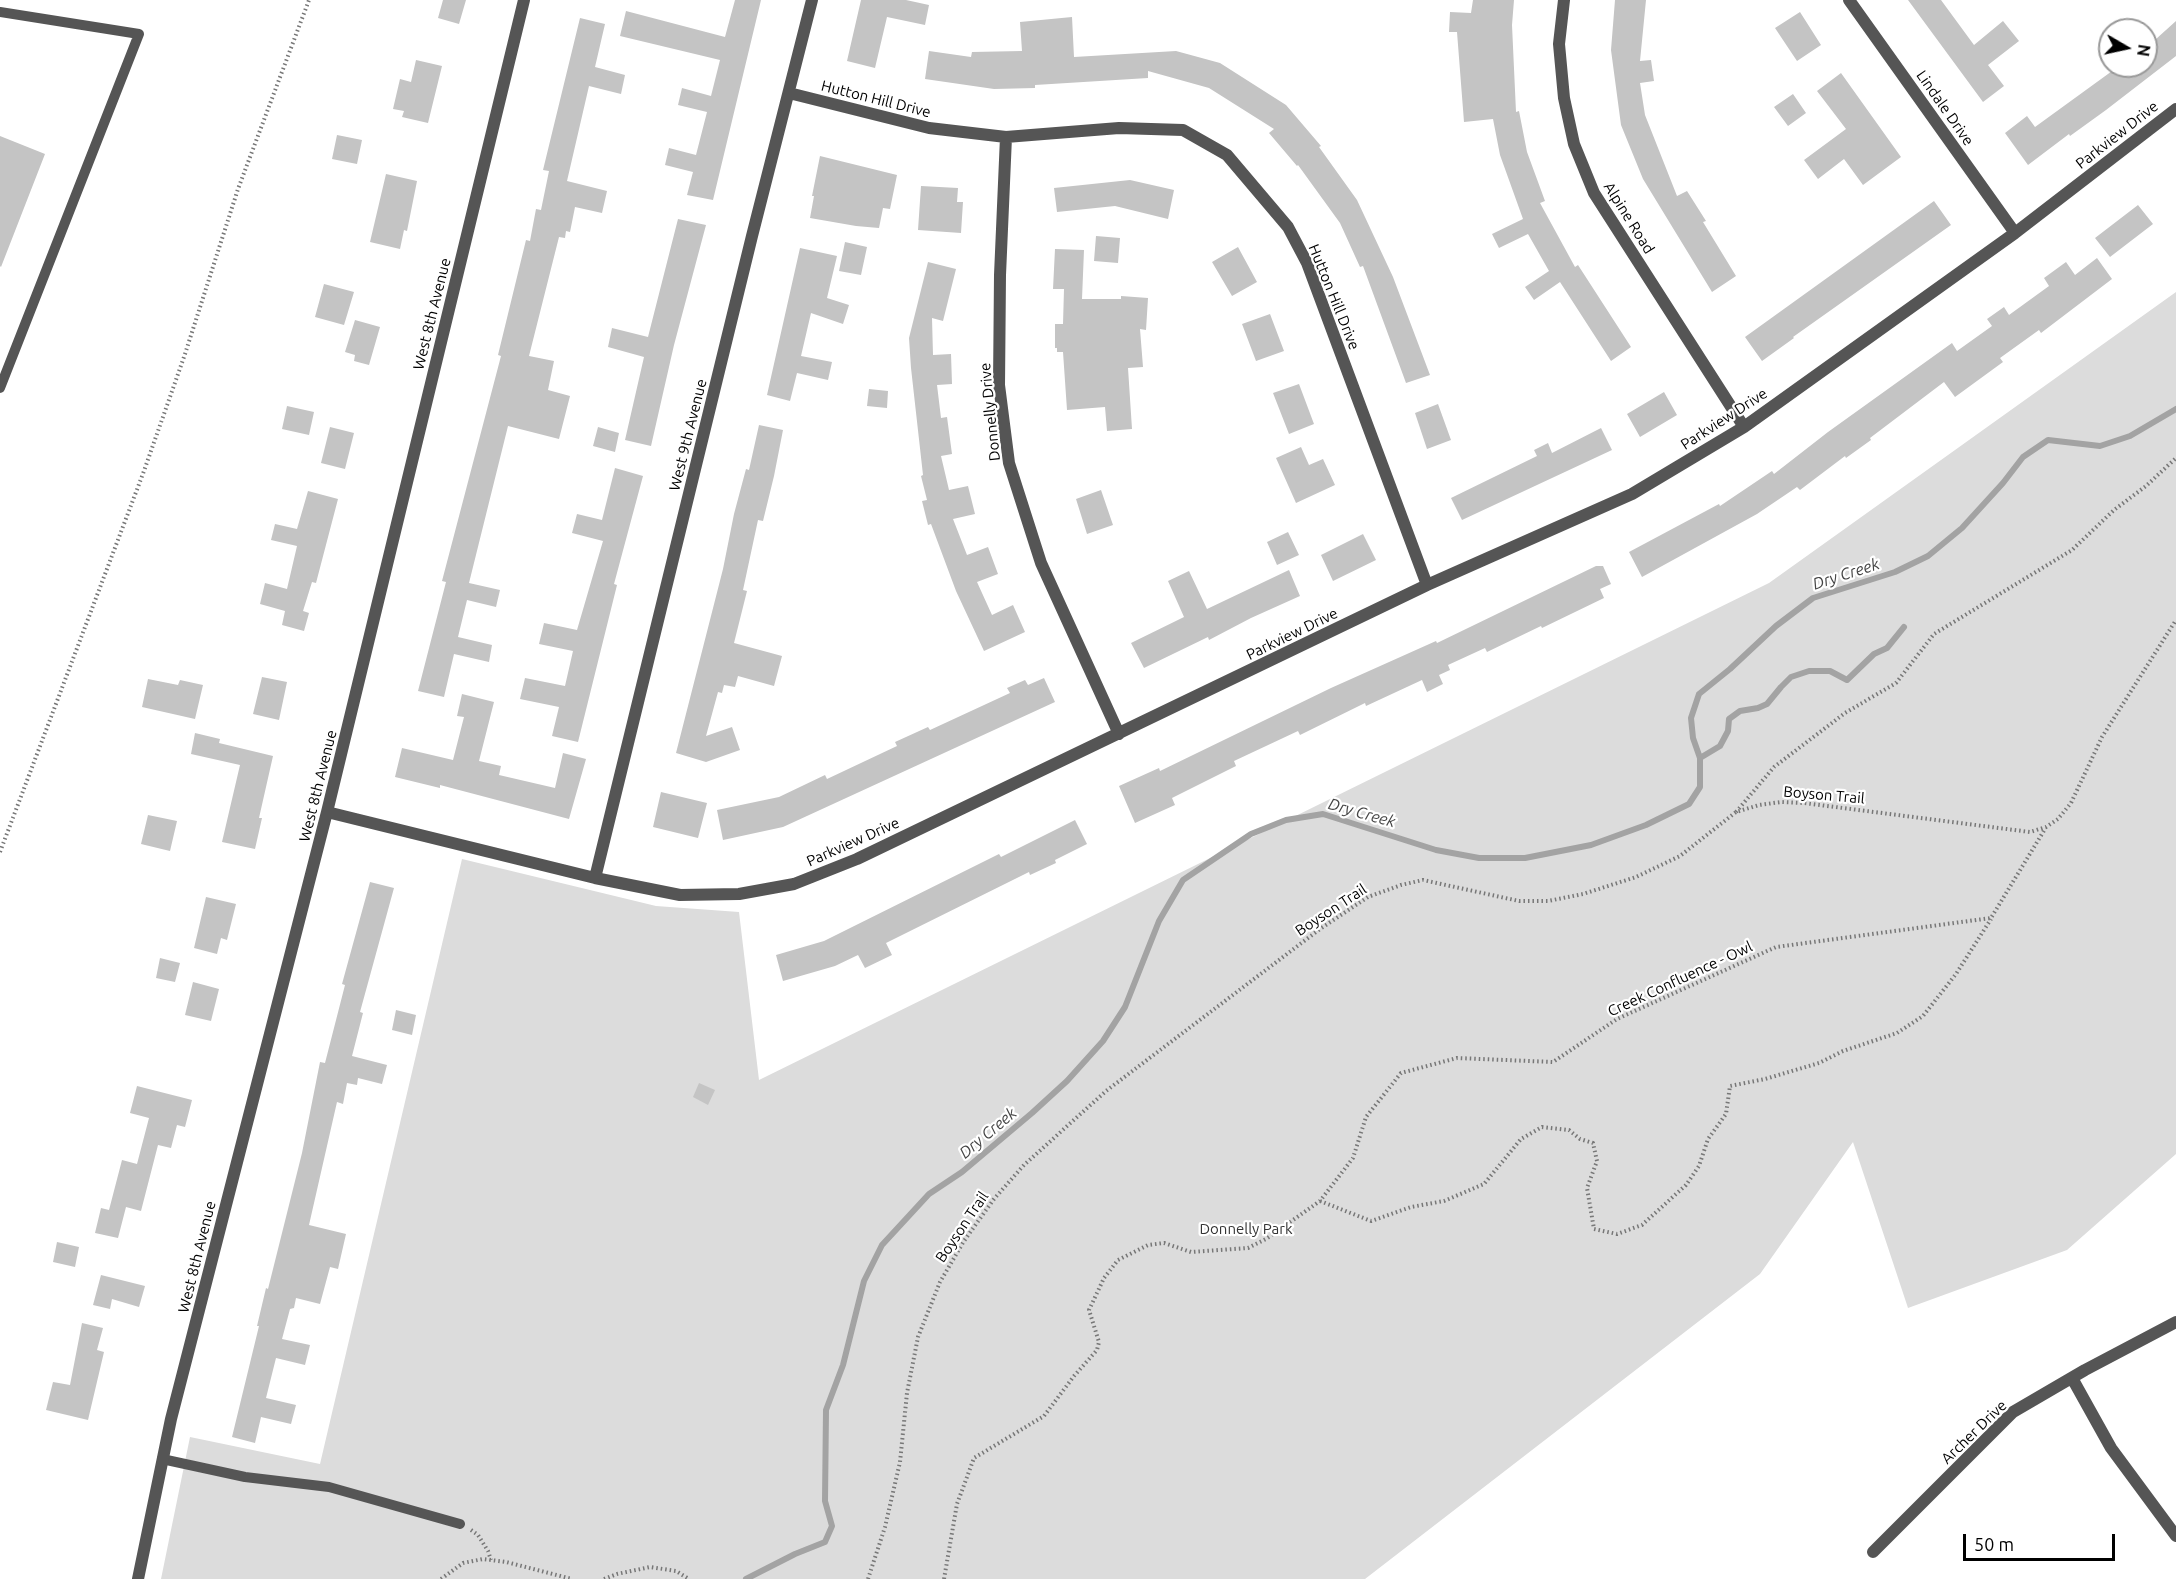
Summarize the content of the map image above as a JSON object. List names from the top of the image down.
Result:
{
  "streets": {
    "street": [
      "Hutton Hill Drive",
      "Lindale Drive",
      "Parkview Drive",
      "Alpine Road",
      "West 8th Avenue",
      "Donnelly Drive",
      "West 9th Avenue",
      "Archer Drive"
    ],
    "path": ["Boyson Trail", "Creek Confluence - Owl"]
  },
  "crossings": [
    ["Hutton Hill Drive", "Parkview Drive"],
    ["Hutton Hill Drive", "Donnelly Drive"],
    ["Hutton Hill Drive", "West 9th Avenue"],
    ["Lindale Drive", "Parkview Drive"],
    ["Parkview Drive", "Alpine Road"],
    ["Parkview Drive", "West 8th Avenue"],
    ["Parkview Drive", "Donnelly Drive"],
    ["Parkview Drive", "West 9th Avenue"]
  ],
  "water": ["Dry Creek"],
  "parks": ["Donnelly Park"],
  "scale_bar": "50 m",
  "north": "right"
}
